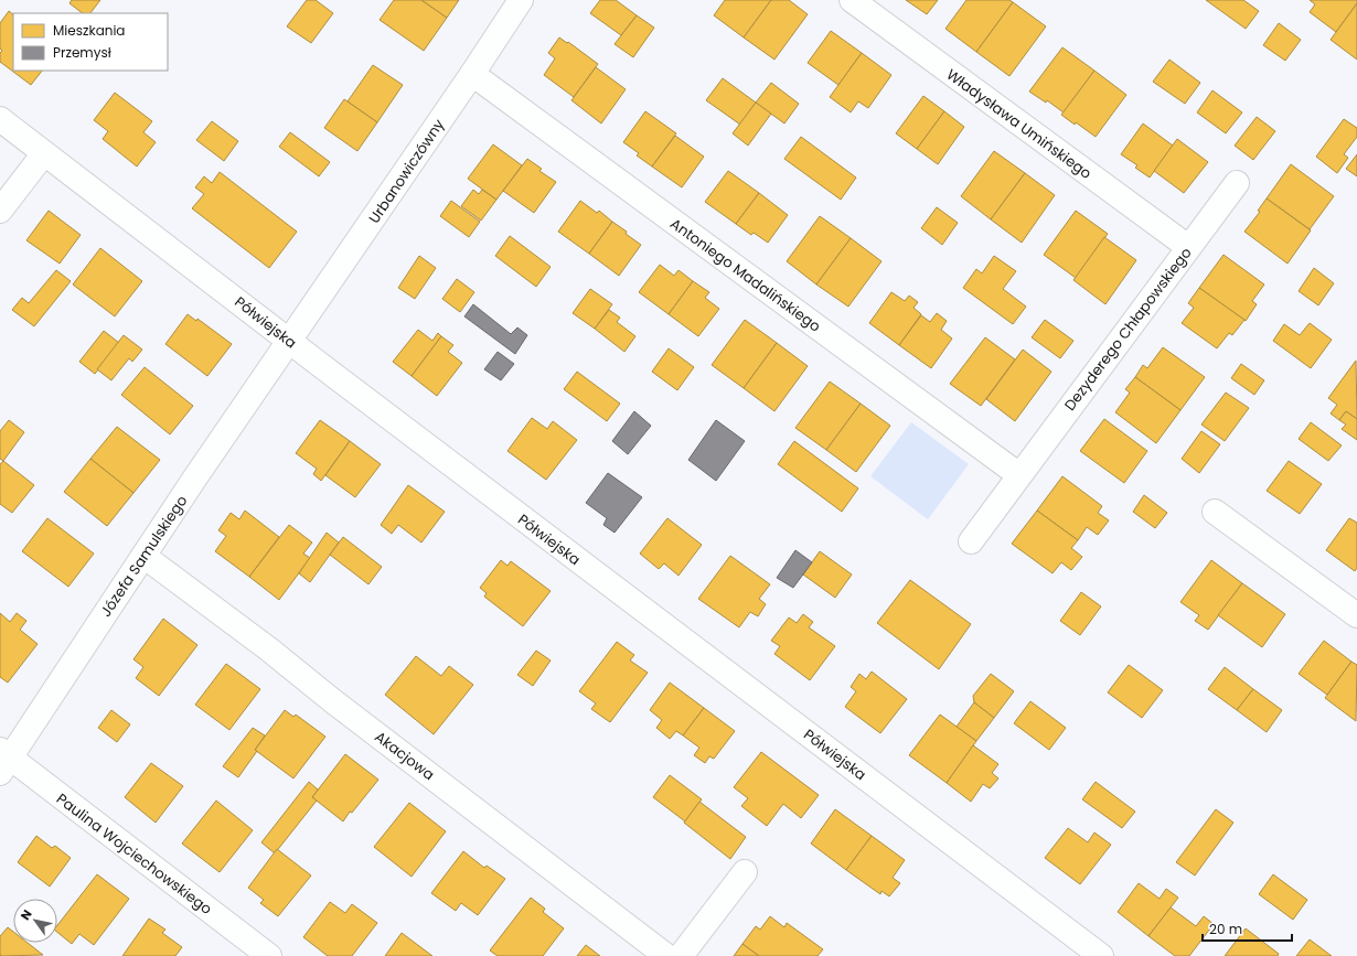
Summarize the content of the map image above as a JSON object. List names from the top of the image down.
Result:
{
  "streets": {
    "street": [
      "Władysława Umińskiego",
      "Urbanowiczówny",
      "Antoniego Madalińskiego",
      "Półwiejska",
      "Dezyderego Chłapowskiego",
      "Józefa Samulskiego",
      "Akacjowa",
      "Paulina Wojciechowskiego"
    ]
  },
  "crossings": [
    ["Władysława Umińskiego", "Dezyderego Chłapowskiego"],
    ["Urbanowiczówny", "Antoniego Madalińskiego"],
    ["Urbanowiczówny", "Półwiejska"],
    ["Urbanowiczówny", "Józefa Samulskiego"],
    ["Antoniego Madalińskiego", "Dezyderego Chłapowskiego"],
    ["Półwiejska", "Józefa Samulskiego"],
    ["Józefa Samulskiego", "Akacjowa"],
    ["Józefa Samulskiego", "Paulina Wojciechowskiego"]
  ],
  "legend": ["Mieszkania", "Przemysł"],
  "scale_bar": "20 m",
  "north": "top left"
}
